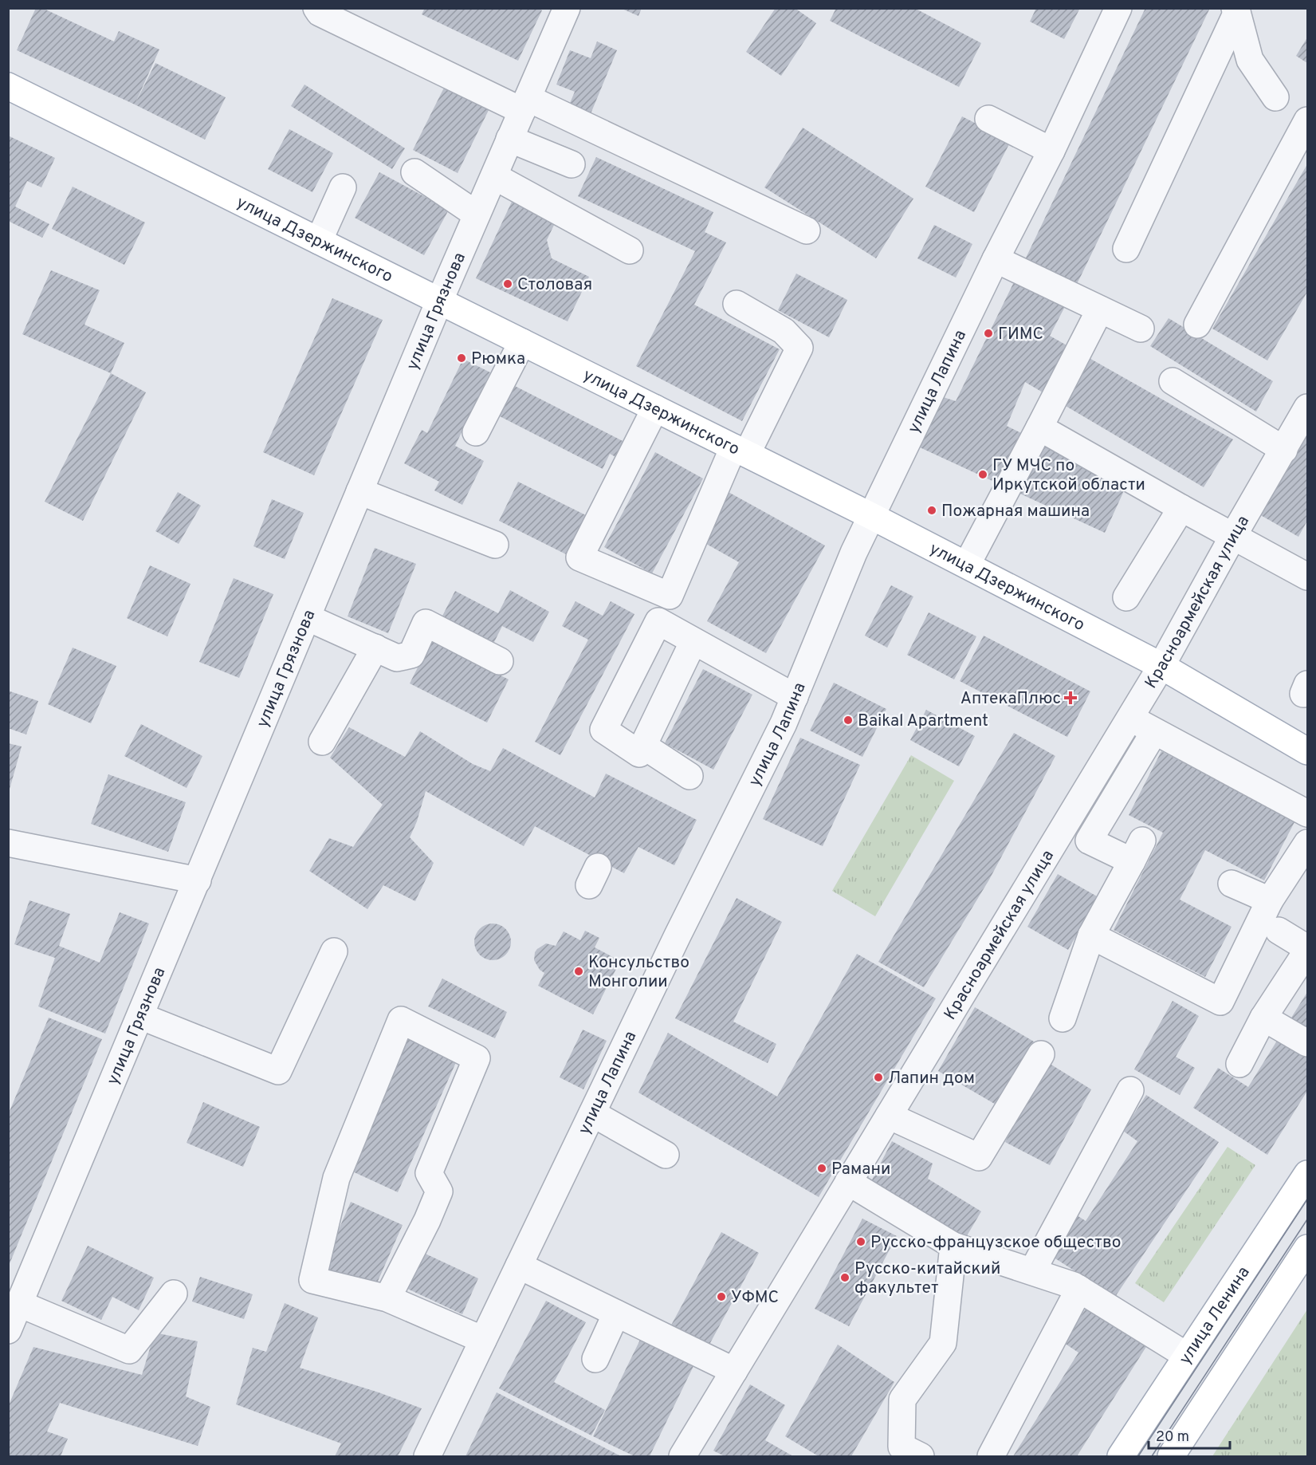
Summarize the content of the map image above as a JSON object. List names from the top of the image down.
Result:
{
  "streets": {
    "main road": ["улица Дзержинского", "улица Ленина"],
    "street": ["улица Грязнова", "улица Лапина", "Красноармейская улица"]
  },
  "crossings": [
    ["улица Дзержинского", "улица Грязнова"],
    ["улица Дзержинского", "улица Лапина"],
    ["улица Дзержинского", "Красноармейская улица"]
  ],
  "places": {
    "other": [
      "Столовая",
      "ГИМС",
      "Рюмка",
      "ГУ МЧС по Иркутской области",
      "Пожарная машина",
      "Baikal Apartment",
      "Консульство Монголии",
      "Лапин дом",
      "Рамани",
      "Русско-французское общество",
      "Русско-китайский факультет",
      "УФМС"
    ],
    "health": ["АптекаПлюс"]
  },
  "scale_bar": "20 m"
}
